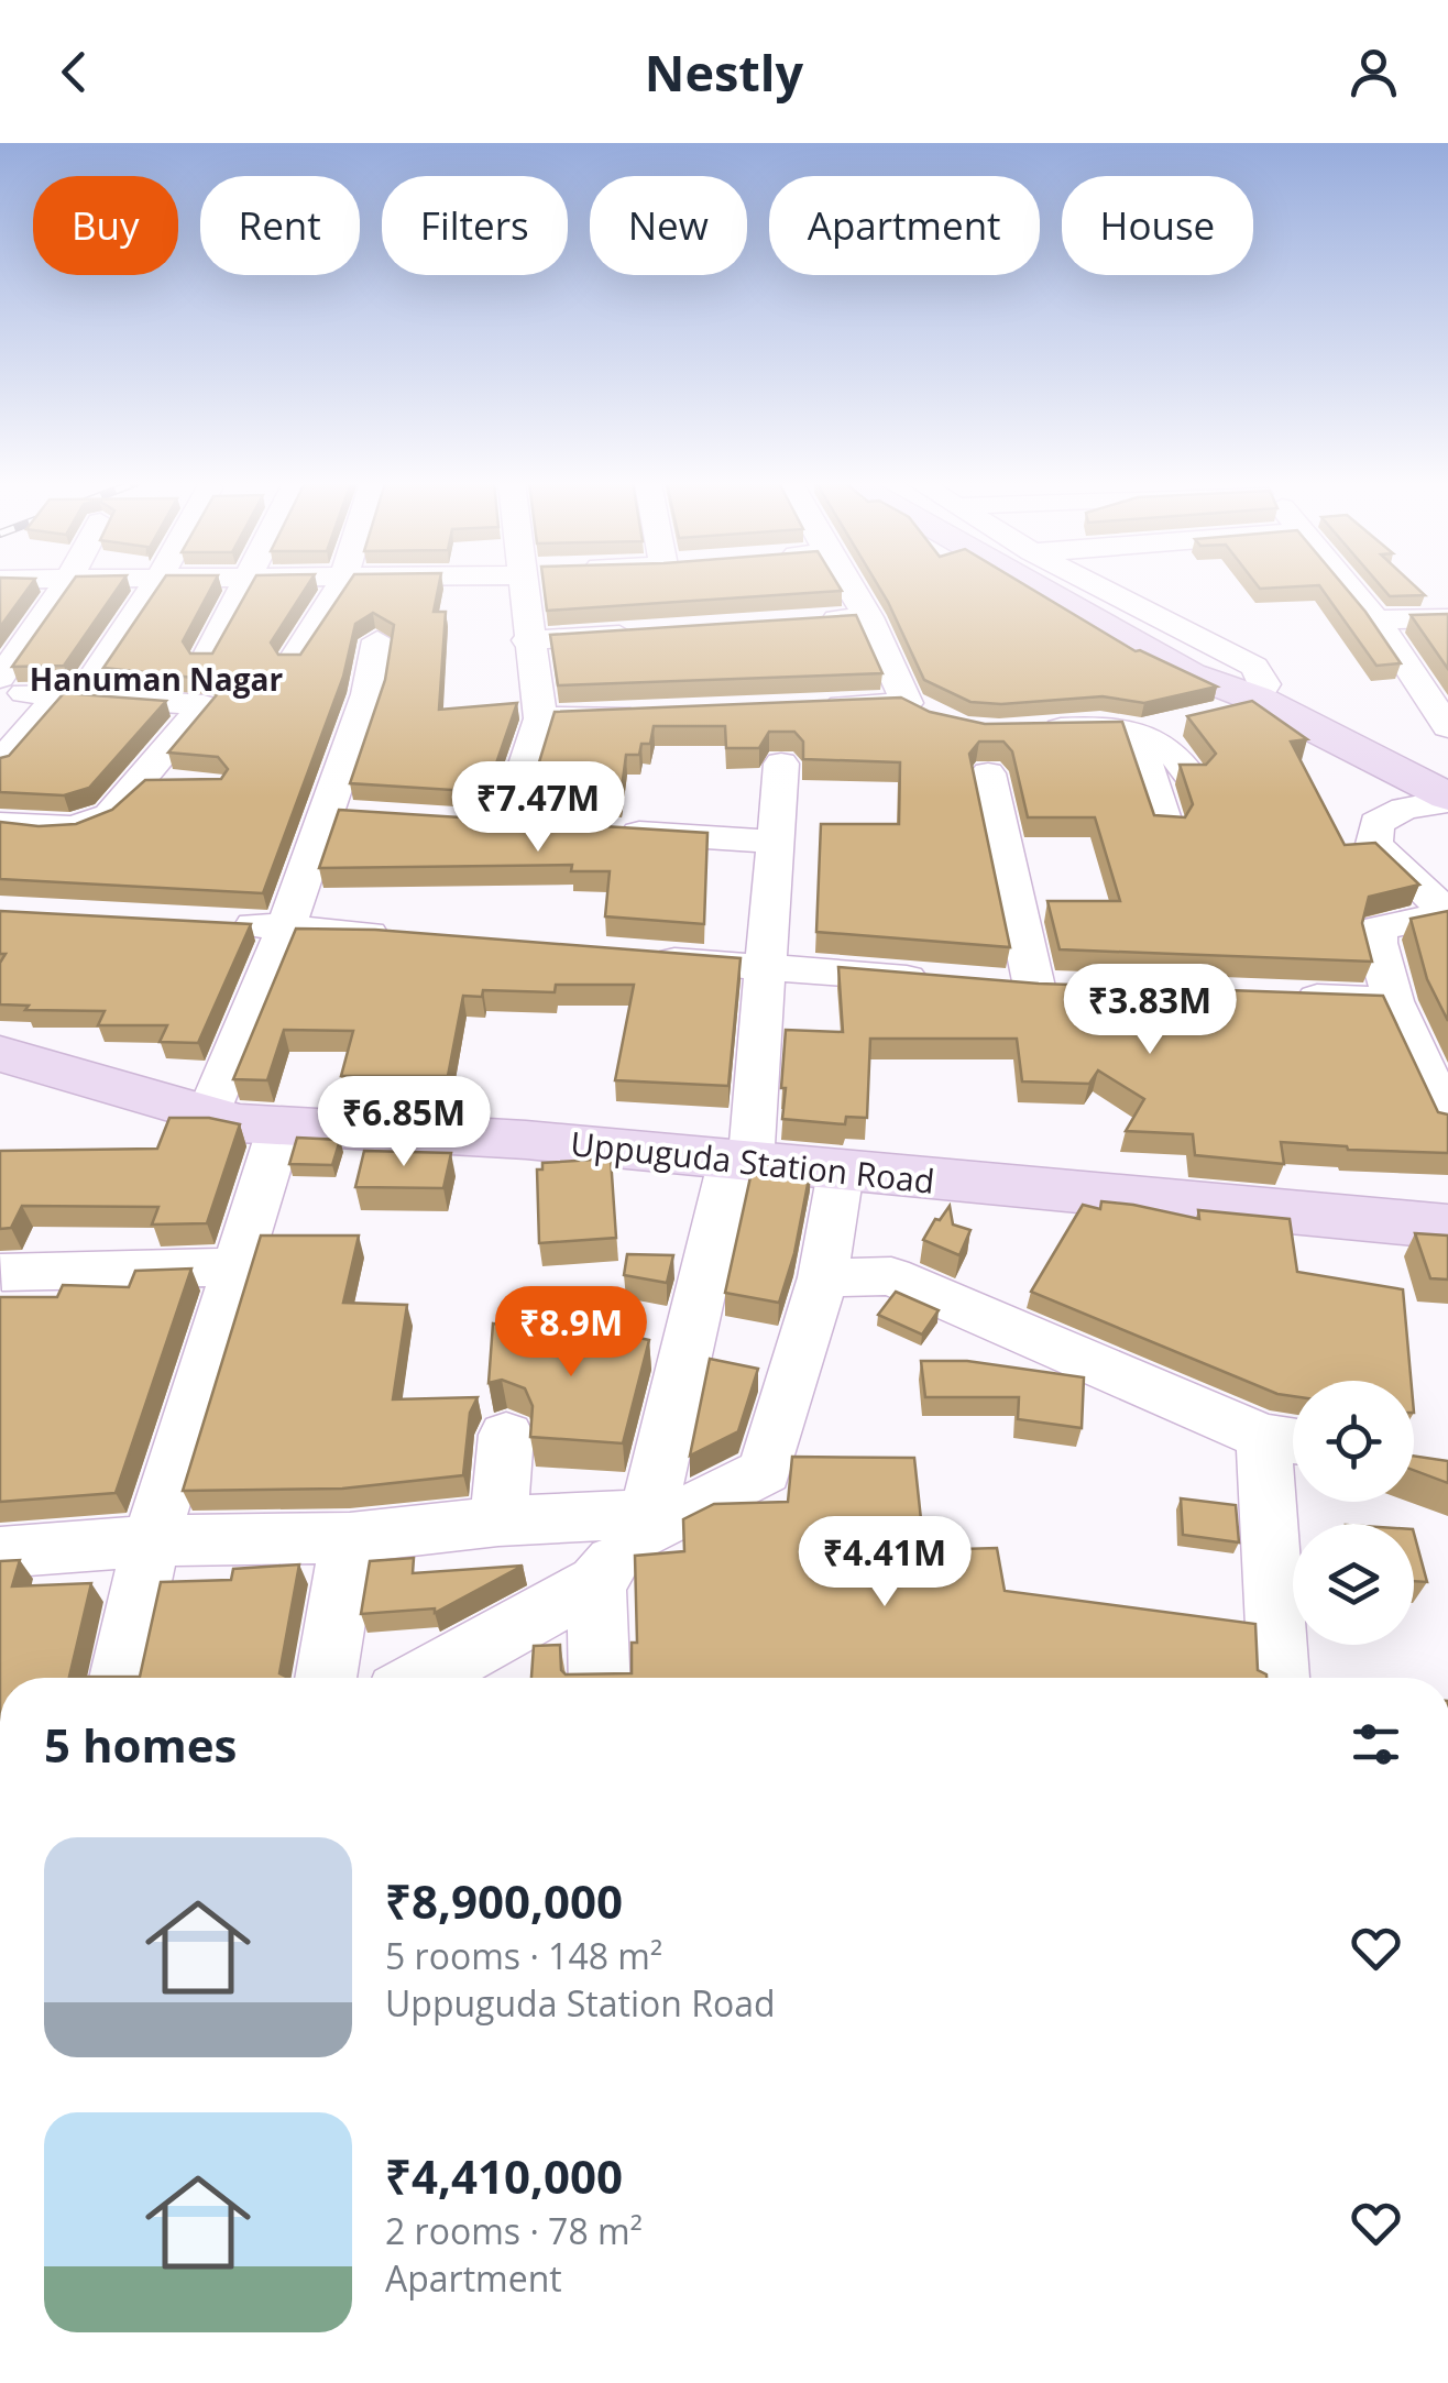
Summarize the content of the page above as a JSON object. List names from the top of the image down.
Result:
{
  "streets": {
    "main road": ["Uppuguda Station Road"]
  },
  "districts": ["Hanuman Nagar"],
  "page": {
    "header": "Nestly",
    "chip": [
      "Buy",
      "Rent",
      "Filters",
      "New",
      "Apartment",
      "House"
    ],
    "price": [
      "₹7.47M",
      "₹3.83M",
      "₹6.85M",
      "₹8.9M",
      "₹4.41M"
    ],
    "heading": "5 homes",
    "list": [
      {
        "name": "₹8,900,000",
        "note": "5 rooms · 148 m² · Uppuguda Station Road"
      },
      {
        "name": "₹4,410,000",
        "note": "2 rooms · 78 m² · Apartment"
      }
    ]
  }
}
